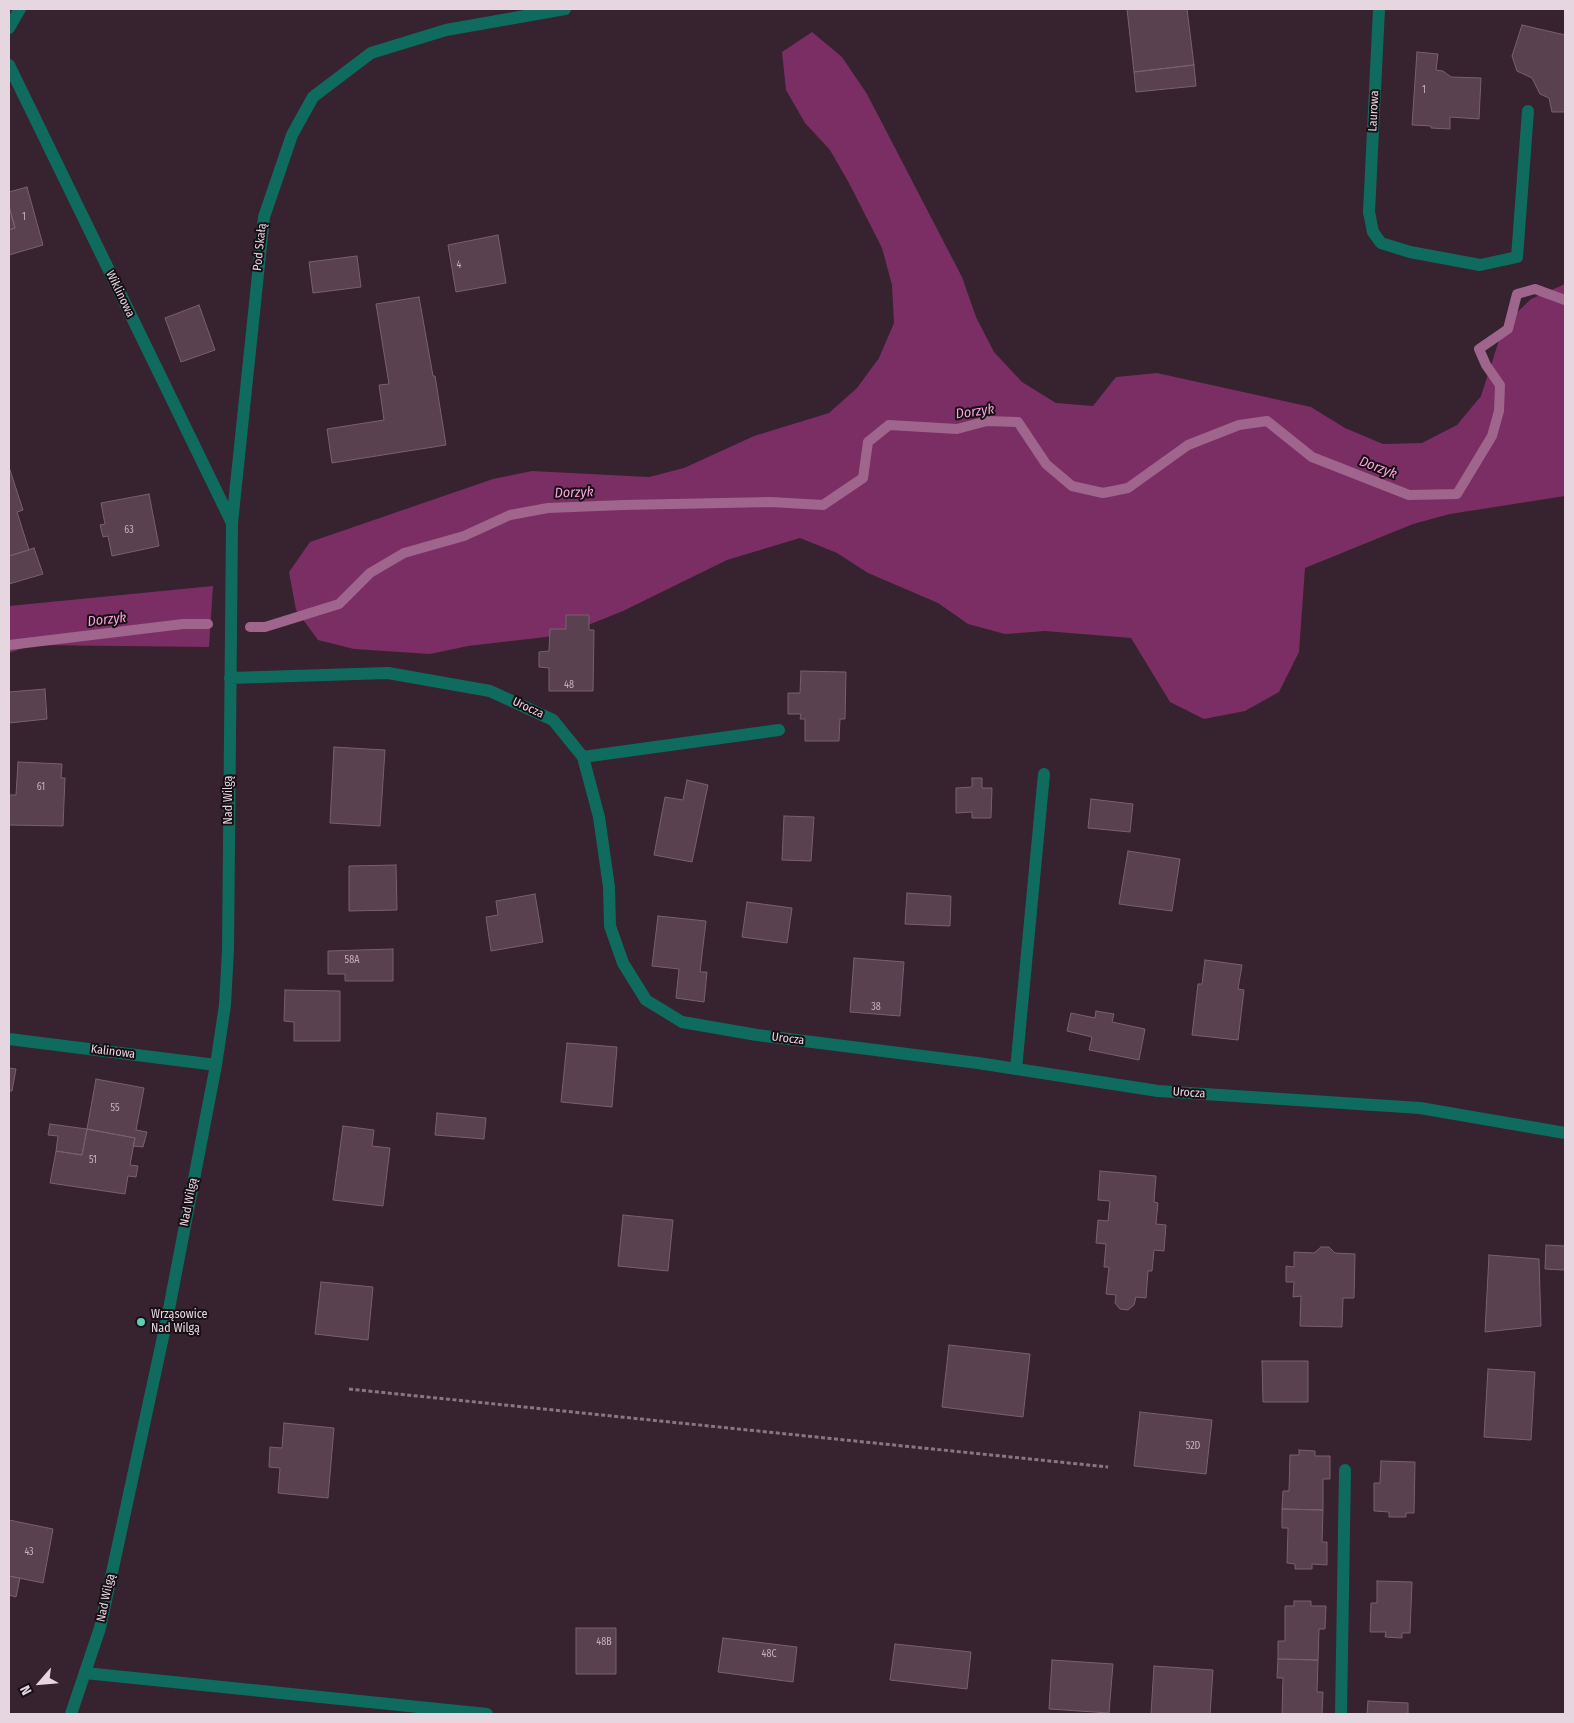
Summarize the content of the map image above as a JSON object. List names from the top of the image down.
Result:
{
  "streets": {
    "street": [
      "Laurowa",
      "Pod Skałą",
      "Wiklinowa",
      "Urocza",
      "Nad Wilgą",
      "Kalinowa"
    ]
  },
  "crossings": [
    ["Pod Skałą", "Wiklinowa"],
    ["Pod Skałą", "Urocza"],
    ["Pod Skałą", "Nad Wilgą"],
    ["Urocza", "Nad Wilgą"],
    ["Nad Wilgą", "Kalinowa"]
  ],
  "water": ["Dorzyk"],
  "places": ["Wrząsowice Nad Wilgą"],
  "house_numbers": [
    "1",
    "1",
    "4",
    "63",
    "48",
    "61",
    "58A",
    "38",
    "55",
    "51",
    "52D",
    "43",
    "48B",
    "48C"
  ],
  "north": "bottom left"
}
